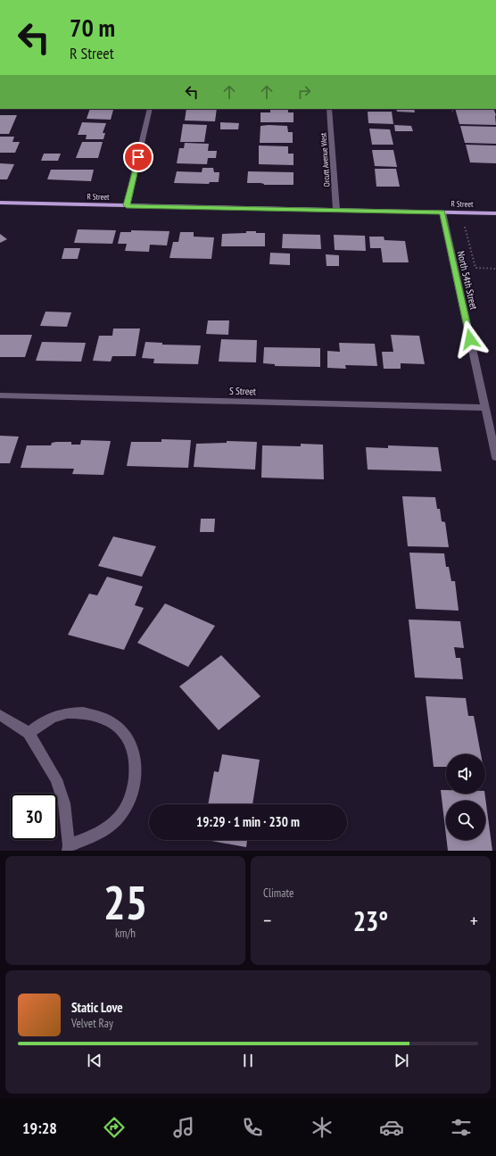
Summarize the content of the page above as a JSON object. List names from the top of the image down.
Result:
{
  "streets": {
    "main road": ["R Street"],
    "street": ["Orcutt Avenue West", "North 54th Street", "S Street"]
  },
  "crossings": [
    ["Orcutt Avenue West", "R Street"],
    ["R Street", "North 54th Street"],
    ["North 54th Street", "S Street"]
  ],
  "page": {
    "turn": ["70 m", "R Street"],
    "limit": "30",
    "trip": "19:29 · 1 min · 230 m",
    "tile": [
      ["25", "km/h"],
      "Climate"
    ],
    "heat": ["−", "23°", "+"],
    "song": ["Static Love", "Velvet Ray"],
    "tabs": "19:28"
  }
}
